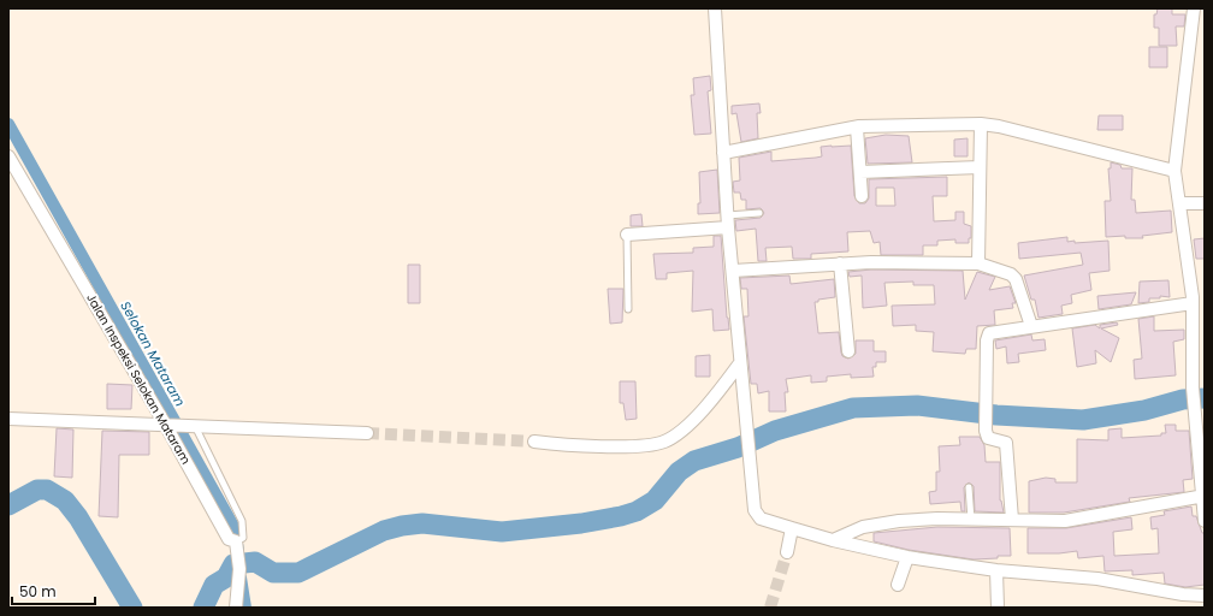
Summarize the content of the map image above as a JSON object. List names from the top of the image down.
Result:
{
  "streets": {
    "street": ["Jalan Inspeksi Selokan Mataram"]
  },
  "water": ["Selokan Mataram"],
  "scale_bar": "50 m"
}
